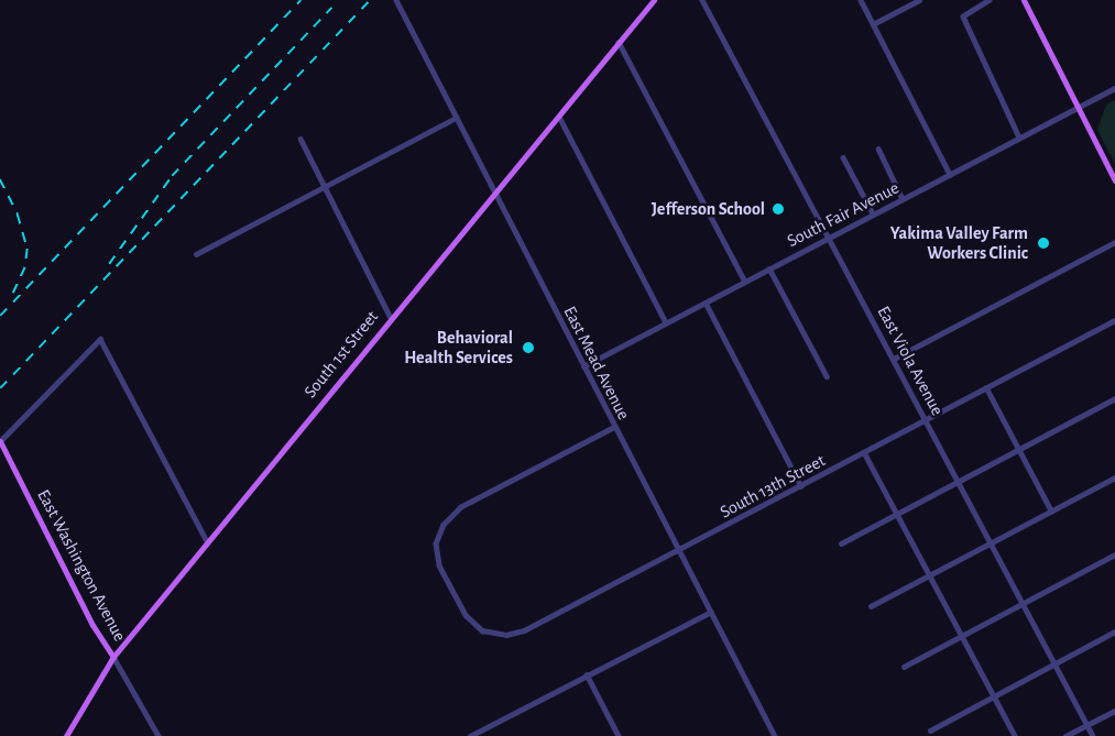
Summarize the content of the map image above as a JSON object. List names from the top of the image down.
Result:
{
  "streets": {
    "main road": ["South 1st Street", "East Washington Avenue"],
    "street": [
      "South Fair Avenue",
      "East Viola Avenue",
      "East Mead Avenue",
      "South 13th Street"
    ]
  },
  "crossings": [
    ["South Fair Avenue", "East Viola Avenue"],
    ["South Fair Avenue", "East Mead Avenue"],
    ["South 1st Street", "East Mead Avenue"],
    ["South 1st Street", "East Washington Avenue"],
    ["East Viola Avenue", "South 13th Street"],
    ["East Mead Avenue", "South 13th Street"]
  ],
  "places": ["Jefferson School", "Yakima Valley Farm Workers Clinic", "Behavioral Health Services"]
}
